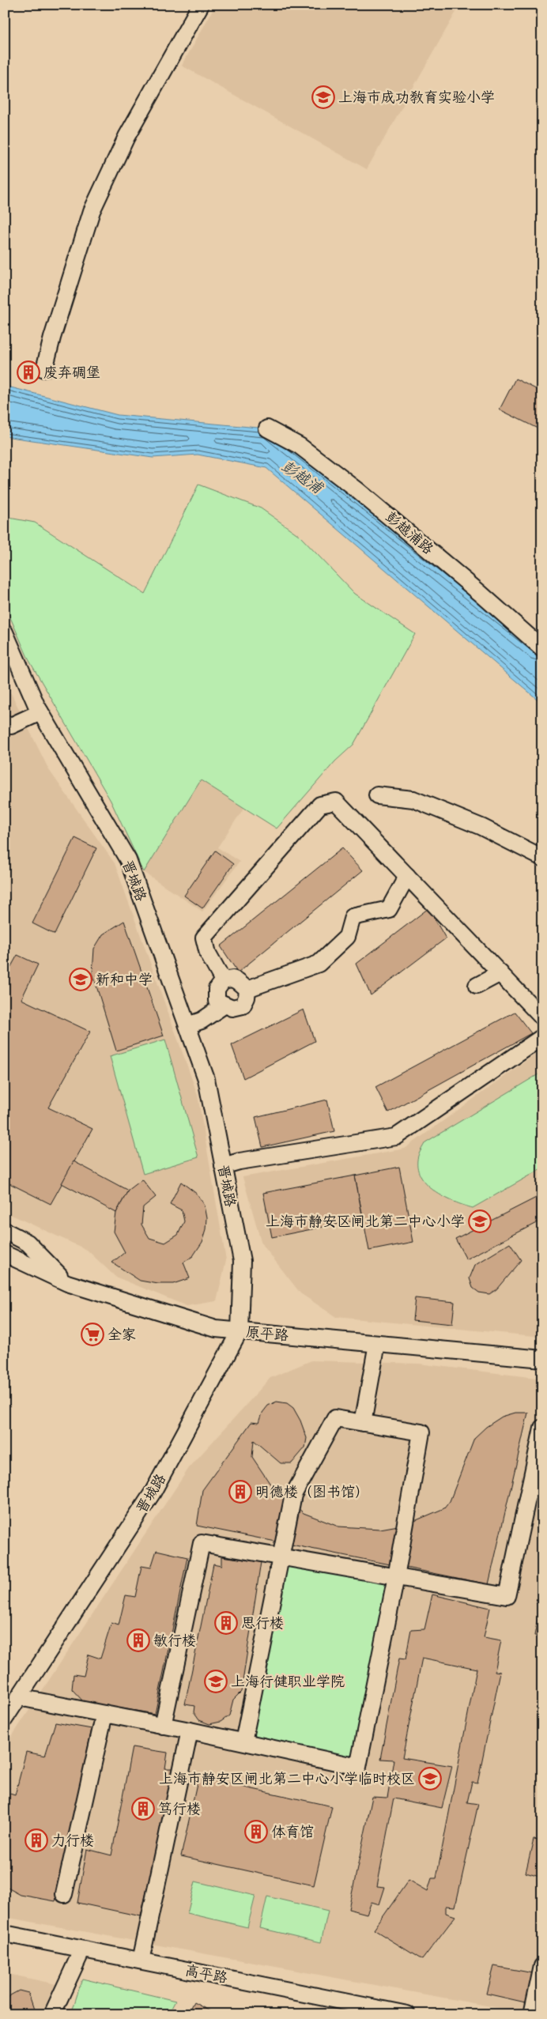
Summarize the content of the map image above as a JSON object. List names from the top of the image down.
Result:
{
  "streets": {
    "street": [
      "彭越浦路",
      "晋城路",
      "原平路",
      "高平路"
    ]
  },
  "crossings": [
    ["晋城路", "原平路"]
  ],
  "water": ["彭越浦"],
  "places": {
    "school or university": [
      "上海市成功教育实验小学",
      "新和中学",
      "上海市静安区闸北第二中心小学",
      "上海行健职业学院",
      "上海市静安区闸北第二中心小学临时校区"
    ],
    "building": [
      "废弃碉堡",
      "明德楼（图书馆）",
      "思行楼",
      "敏行楼",
      "笃行楼",
      "体育馆",
      "力行楼"
    ],
    "supermarket": ["全家"]
  }
}
